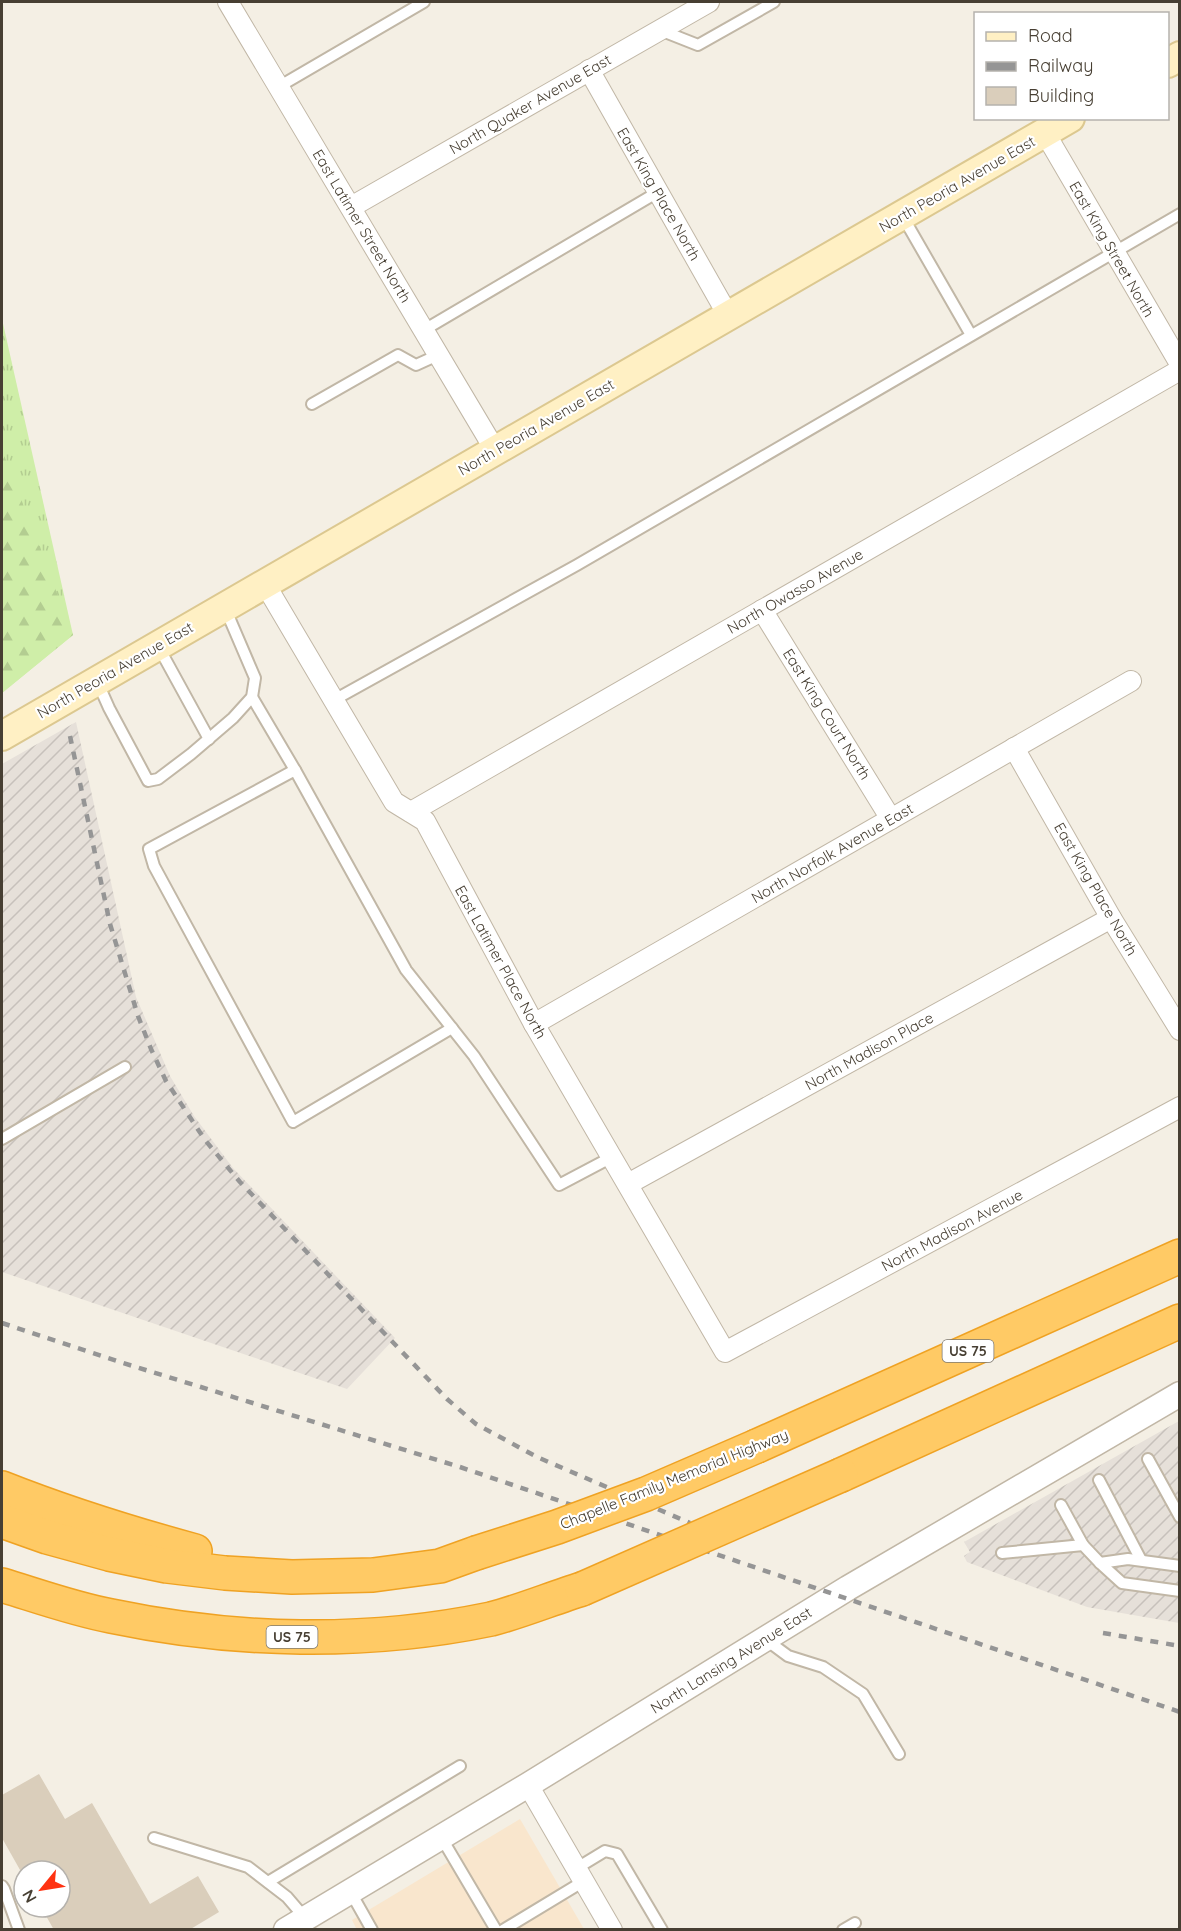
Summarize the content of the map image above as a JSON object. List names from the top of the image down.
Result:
{
  "streets": {
    "highway": ["US 75", "Chapelle Family Memorial Highway"],
    "main road": ["North Peoria Avenue East"],
    "street": [
      "North Quaker Avenue East",
      "East King Place North",
      "East Latimer Street North",
      "East King Street North",
      "North Owasso Avenue",
      "East King Court North",
      "North Norfolk Avenue East",
      "East Latimer Place North",
      "North Madison Place",
      "North Madison Avenue",
      "North Lansing Avenue East"
    ]
  },
  "crossings": [
    ["North Quaker Avenue East", "East King Place North"],
    ["North Quaker Avenue East", "East Latimer Street North"],
    ["North Peoria Avenue East", "East King Place North"],
    ["North Peoria Avenue East", "East Latimer Street North"],
    ["North Peoria Avenue East", "East King Street North"],
    ["North Peoria Avenue East", "East Latimer Place North"],
    ["East King Place North", "North Norfolk Avenue East"],
    ["East King Place North", "North Madison Place"],
    ["North Owasso Avenue", "East King Court North"],
    ["North Owasso Avenue", "East Latimer Place North"],
    ["East King Court North", "North Norfolk Avenue East"],
    ["North Norfolk Avenue East", "East Latimer Place North"],
    ["East Latimer Place North", "North Madison Place"],
    ["East Latimer Place North", "North Madison Avenue"]
  ],
  "legend": ["Road", "Railway", "Building"],
  "north": "bottom left"
}
